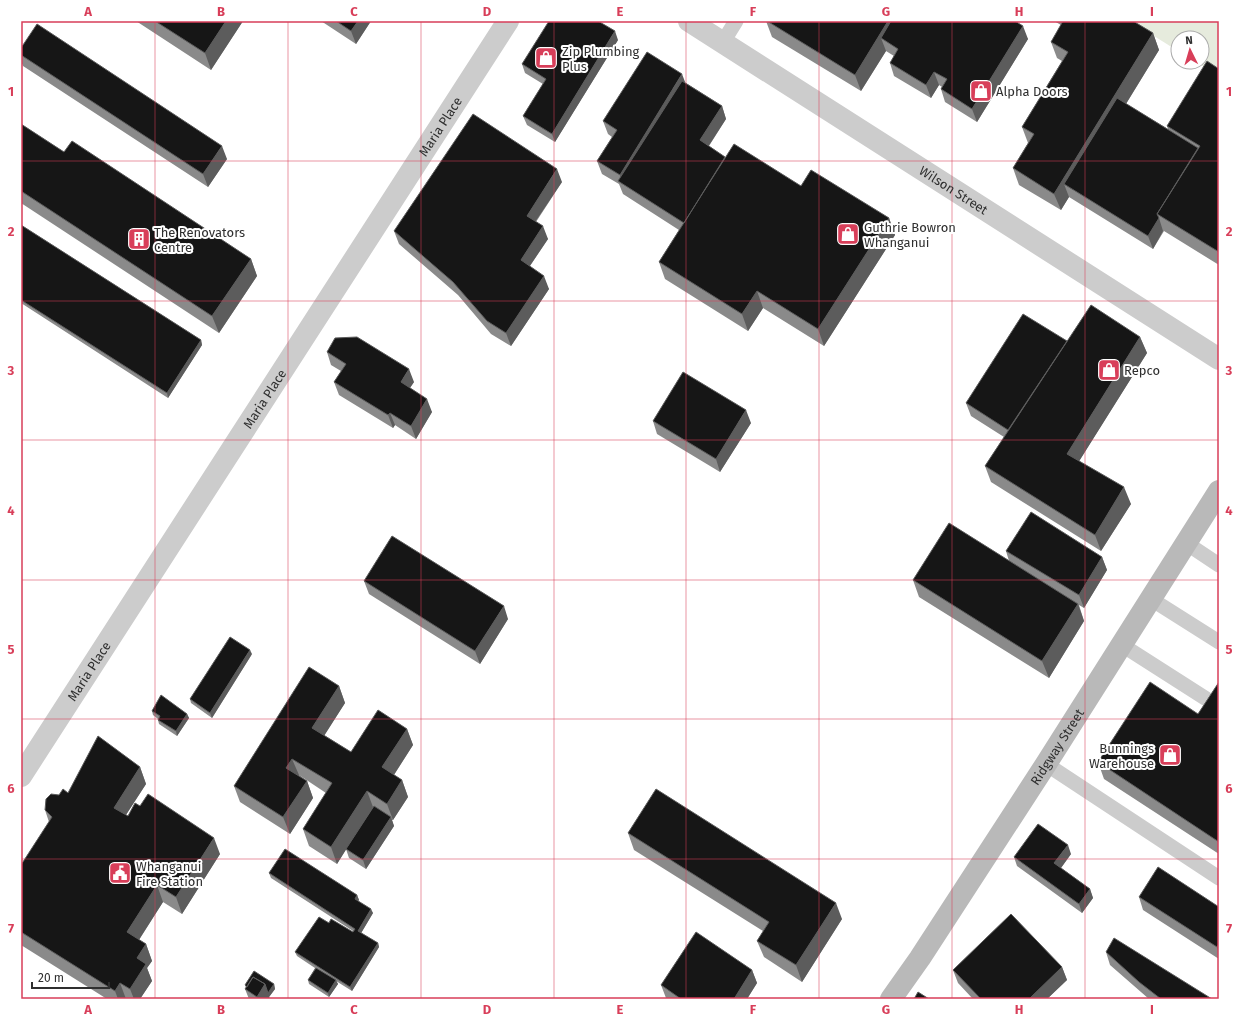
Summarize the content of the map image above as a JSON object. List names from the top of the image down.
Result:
{
  "streets": {
    "street": ["Maria Place", "Wilson Street", "Ridgway Street"]
  },
  "places": {
    "shop": [
      "Zip Plumbing Plus",
      "Alpha Doors",
      "Guthrie Bowron Whanganui",
      "Repco",
      "Bunnings Warehouse"
    ],
    "building": ["The Renovators Centre"],
    "public building": ["Whanganui Fire Station"]
  },
  "scale_bar": "20 m",
  "north": "top",
  "grid": {
    "columns": [
      "A",
      "B",
      "C",
      "D",
      "E",
      "F",
      "G",
      "H",
      "I"
    ],
    "rows": [
      "1",
      "2",
      "3",
      "4",
      "5",
      "6",
      "7"
    ]
  }
}
